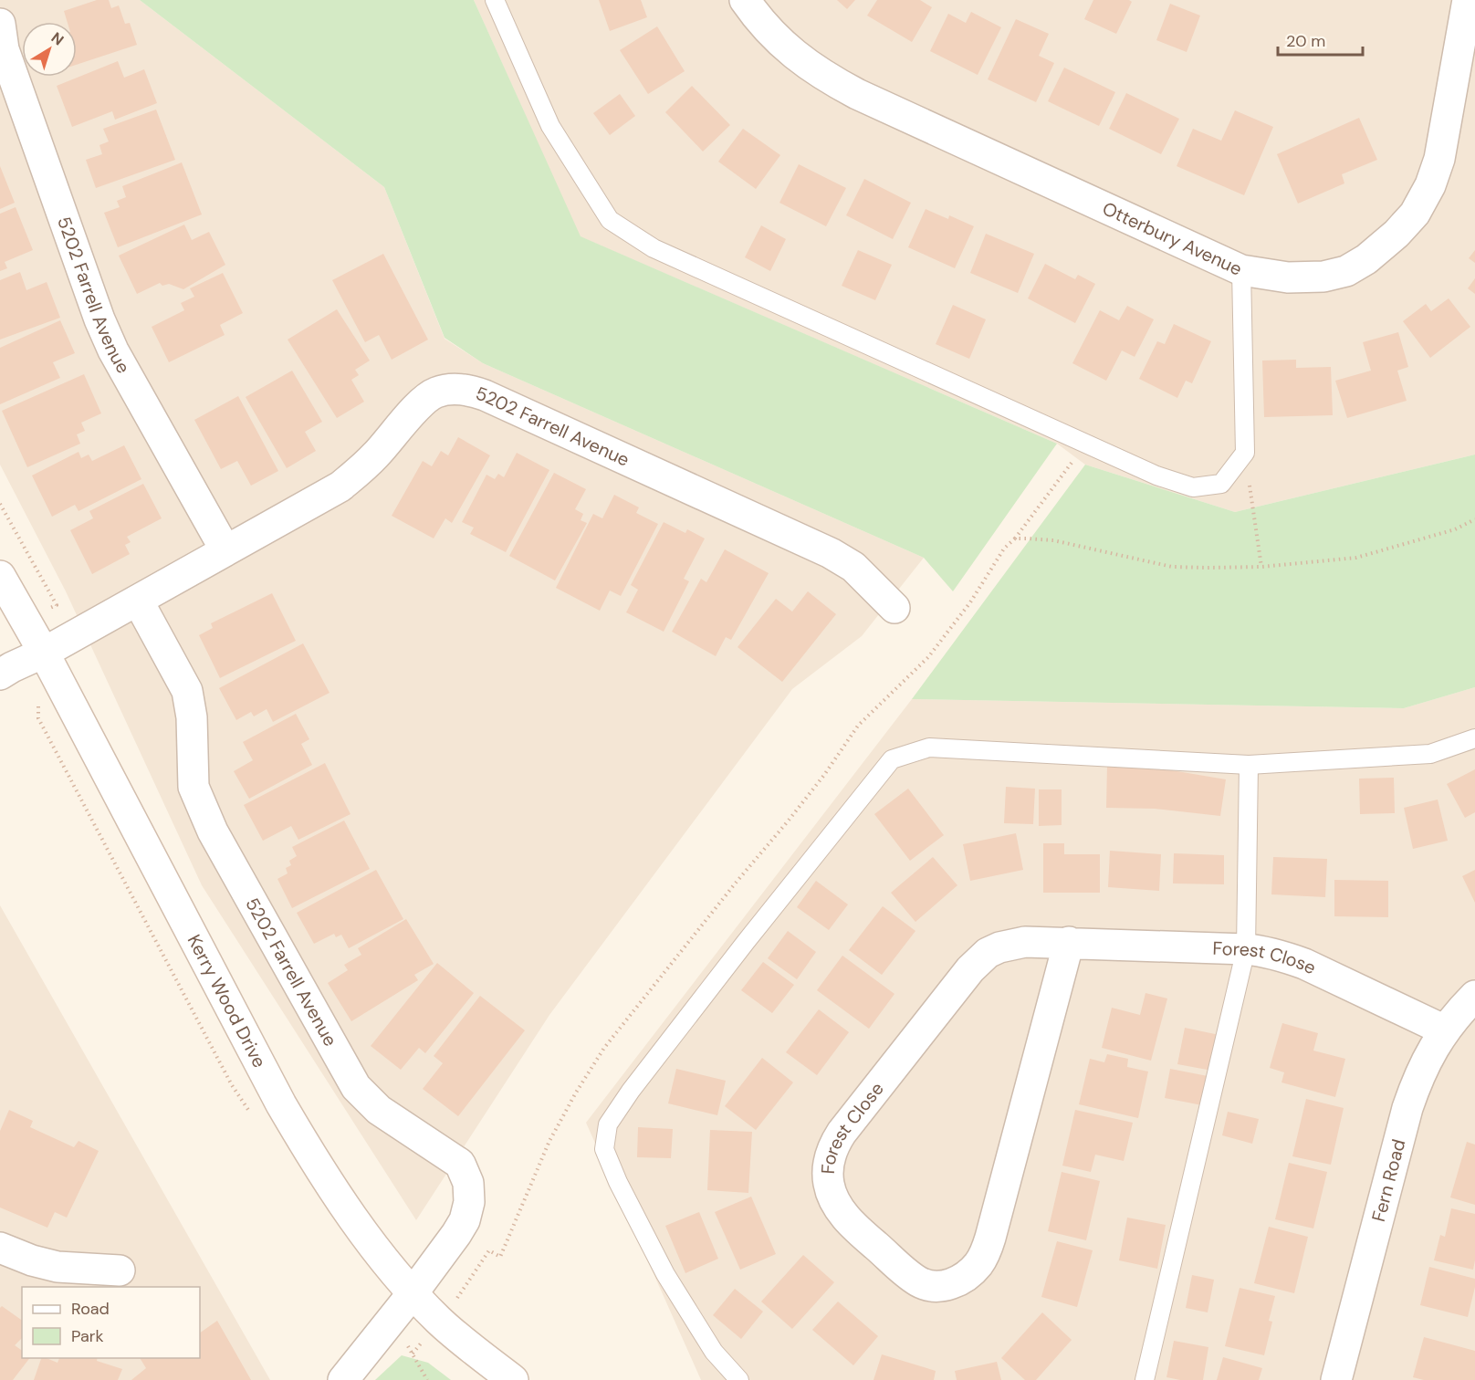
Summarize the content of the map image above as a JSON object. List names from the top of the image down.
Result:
{
  "streets": {
    "street": [
      "Otterbury Avenue",
      "5202 Farrell Avenue",
      "Forest Close",
      "Kerry Wood Drive",
      "Fern Road"
    ]
  },
  "crossings": [
    ["5202 Farrell Avenue", "Kerry Wood Drive"],
    ["Forest Close", "Fern Road"]
  ],
  "legend": ["Road", "Park"],
  "scale_bar": "20 m",
  "north": "top right"
}
